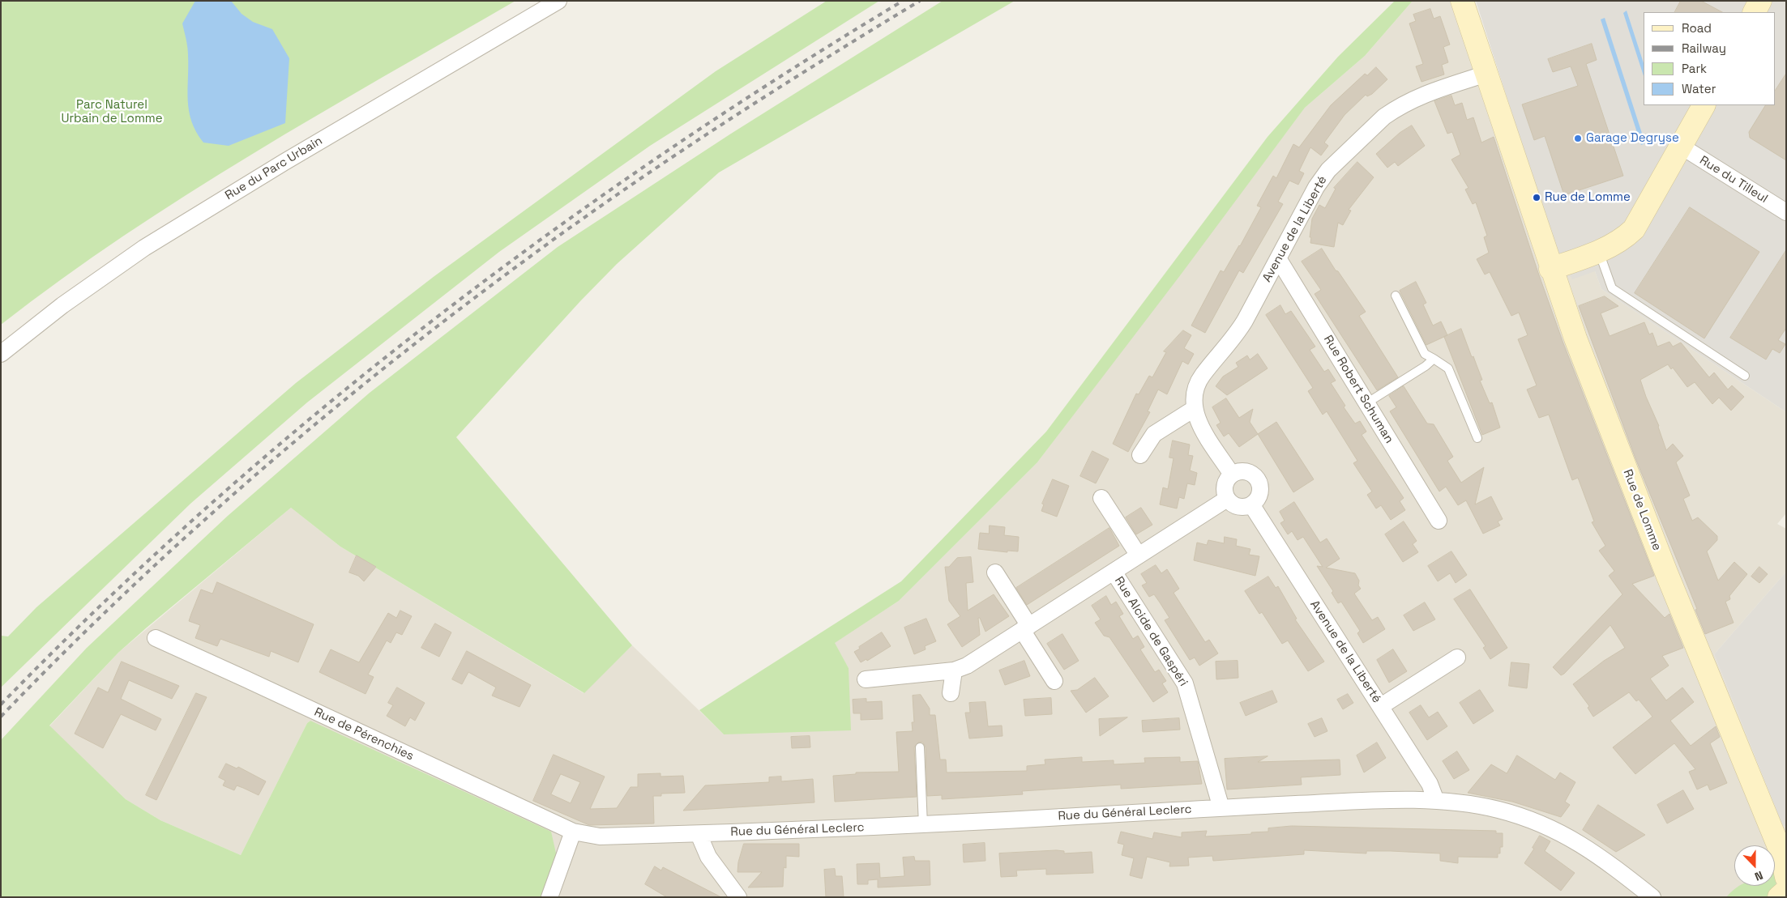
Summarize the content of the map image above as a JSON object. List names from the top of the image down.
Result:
{
  "streets": {
    "main road": ["Rue de Lomme"],
    "street": [
      "Rue du Parc Urbain",
      "Rue du Tilleul",
      "Avenue de la Liberté",
      "Rue Robert Schuman",
      "Rue Alcide de Gaspéri",
      "Rue de Pérenchies",
      "Rue du Général Leclerc"
    ]
  },
  "crossings": [
    ["Avenue de la Liberté", "Rue Robert Schuman"],
    ["Avenue de la Liberté", "Rue de Lomme"],
    ["Avenue de la Liberté", "Rue du Général Leclerc"],
    ["Rue Alcide de Gaspéri", "Rue du Général Leclerc"],
    ["Rue de Pérenchies", "Rue du Général Leclerc"]
  ],
  "parks": ["Parc Naturel Urbain de Lomme"],
  "places": ["Garage Degryse", "Rue de Lomme"],
  "legend": [
    "Road",
    "Railway",
    "Park",
    "Water"
  ],
  "north": "bottom"
}
